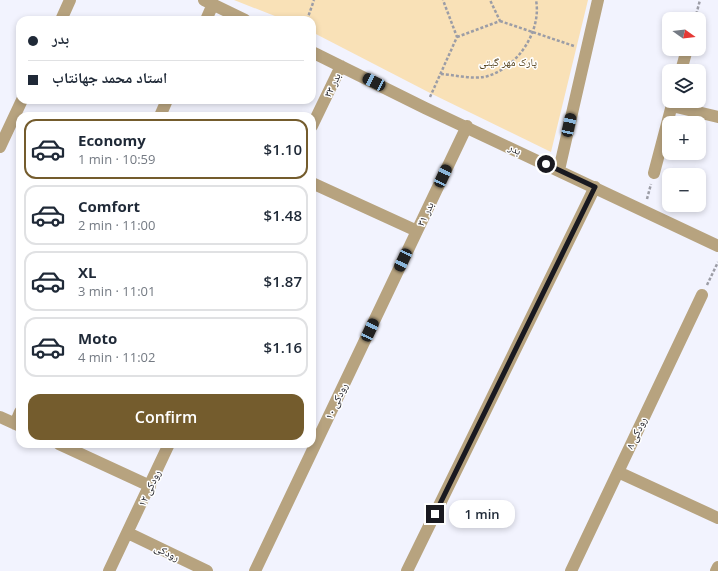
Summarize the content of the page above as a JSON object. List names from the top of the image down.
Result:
{
  "streets": {
    "street": [
      "بدر ۳۳",
      "بدر",
      "بدر ۳۱",
      "رودکی ۱۰",
      "رودکی ۸",
      "رودکی ۱۲",
      "رودکی"
    ]
  },
  "crossings": [
    ["بدر ۳۳", "بدر"],
    ["بدر", "بدر ۳۱"],
    ["بدر ۳۱", "رودکی ۱۰"],
    ["رودکی ۱۲", "رودکی"]
  ],
  "parks": ["پارک مهر گیتی"],
  "north": "right",
  "page": {
    "map_buttons": ["+", "−"],
    "banner": ["بدر", "استاد محمد جهانتاب"],
    "list": [
      {
        "name": "Economy",
        "note": "1 min · 10:59",
        "value": "$1.10"
      },
      {
        "name": "Comfort",
        "note": "2 min · 11:00",
        "value": "$1.48"
      },
      {
        "name": "XL",
        "note": "3 min · 11:01",
        "value": "$1.87"
      },
      {
        "name": "Moto",
        "note": "4 min · 11:02",
        "value": "$1.16"
      }
    ],
    "buttons": "Confirm",
    "bubble": "1 min"
  }
}
